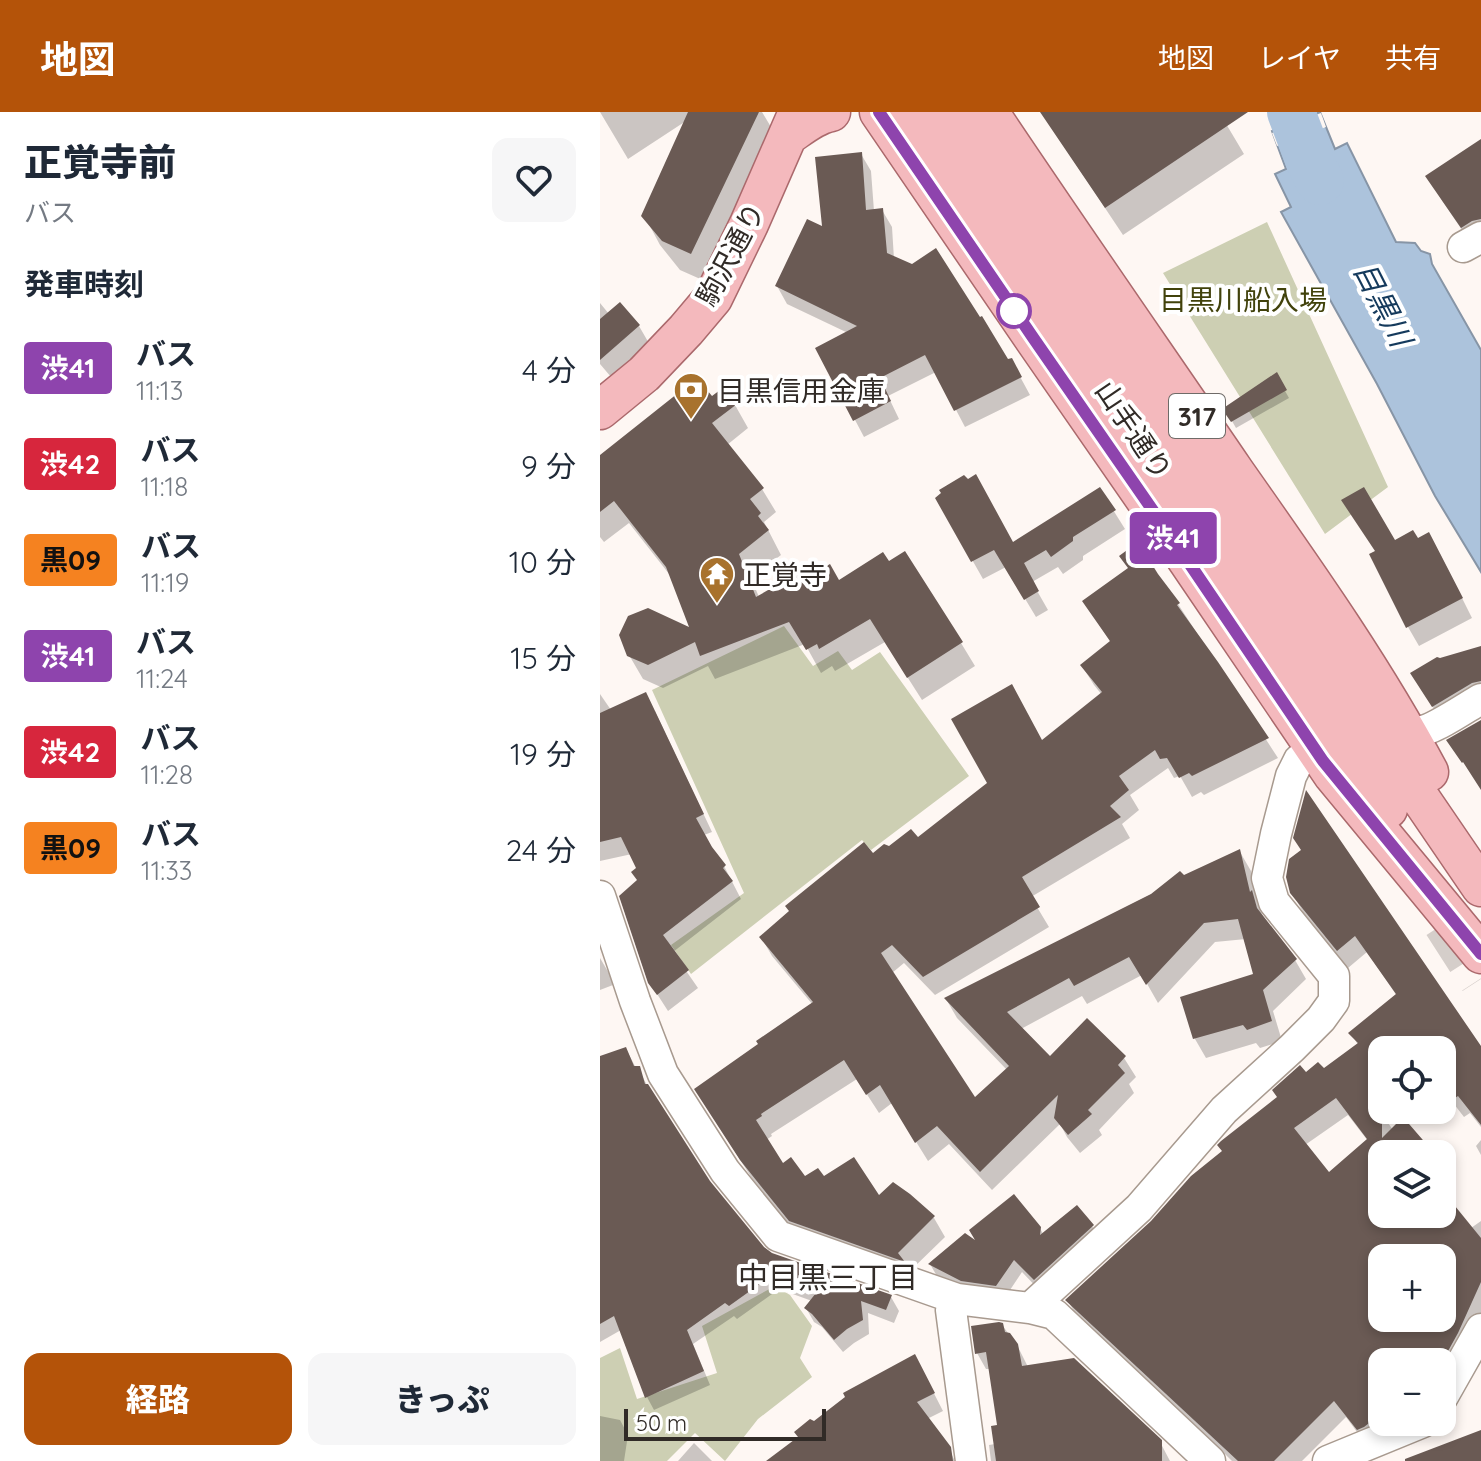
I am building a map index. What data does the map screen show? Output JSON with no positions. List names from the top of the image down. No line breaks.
{"streets":{"main road":["駒沢通り","317","山手通り"]},"crossings":[["317","山手通り"]],"districts":["中目黒三丁目"],"water":["目黒川"],"parks":["目黒川船入場"],"places":{"bank":["目黒信用金庫"],"temple":["正覚寺"]},"lines":["bus line 渋41"],"scale_bar":"50 m","page":{"header":"地図","nav":["地図","レイヤ","共有"],"heading":[["正覚寺前","バス"],"発車時刻"],"on_map":"渋41","list":[{"mark":"渋41","name":"バス","note":"11:13","value":"4 分"},{"mark":"渋42","name":"バス","note":"11:18","value":"9 分"},{"mark":"黒09","name":"バス","note":"11:19","value":"10 分"},{"mark":"渋41","name":"バス","note":"11:24","value":"15 分"},{"mark":"渋42","name":"バス","note":"11:28","value":"19 分"},{"mark":"黒09","name":"バス","note":"11:33","value":"24 分"}],"map_buttons":["+","−"],"buttons":["経路","きっぷ"],"scale":"50 m"}}
